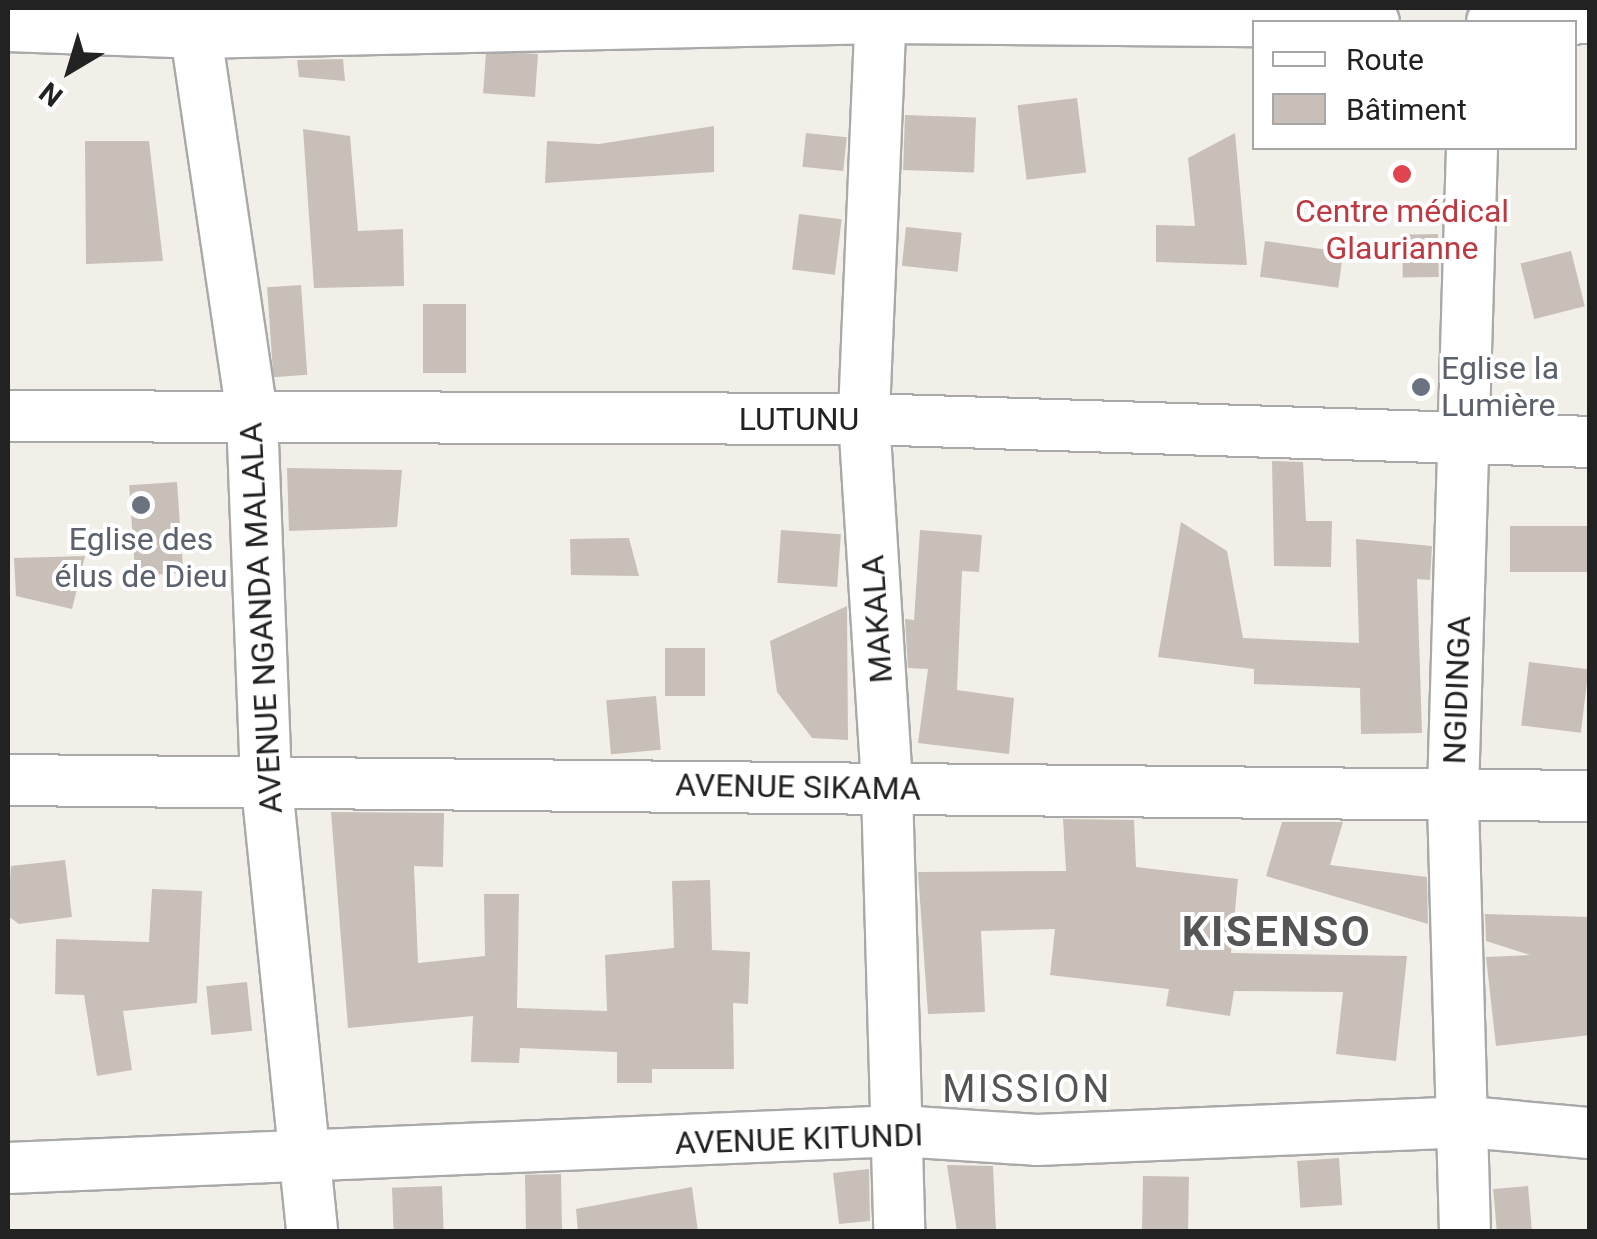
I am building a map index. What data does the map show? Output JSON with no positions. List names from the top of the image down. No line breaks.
{"streets":{"street":["LUTUNU","AVENUE NGANDA MALALA","MAKALA","NGIDINGA","AVENUE SIKAMA","AVENUE KITUNDI"]},"crossings":[["LUTUNU","AVENUE NGANDA MALALA"],["LUTUNU","MAKALA"],["LUTUNU","NGIDINGA"],["AVENUE NGANDA MALALA","AVENUE SIKAMA"],["AVENUE NGANDA MALALA","AVENUE KITUNDI"],["MAKALA","AVENUE SIKAMA"],["MAKALA","AVENUE KITUNDI"],["NGIDINGA","AVENUE SIKAMA"],["NGIDINGA","AVENUE KITUNDI"]],"districts":["KISENSO","MISSION"],"places":["Centre médical Glaurianne","Eglise la Lumière","Eglise des élus de Dieu"],"legend":["Route","Bâtiment"],"north":"bottom left"}
